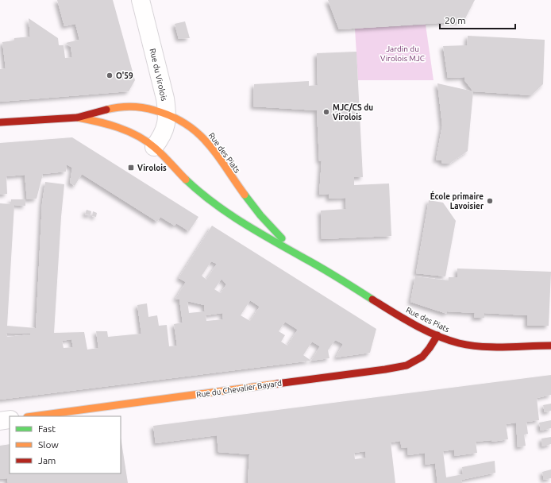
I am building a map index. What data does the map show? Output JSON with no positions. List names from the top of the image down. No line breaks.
{"streets":{"street":["Rue du Virolois","Rue des Piats","Rue du Chevalier Bayard"]},"crossings":[["Rue du Virolois","Rue des Piats"],["Rue des Piats","Rue du Chevalier Bayard"]],"parks":["Jardin du Virolois MJC"],"places":{"other":["O'59","MJC/CS du Virolois","École primaire Lavoisier"],"transit":["Virolois"]},"legend":["Fast","Slow","Jam"],"scale_bar":"20 m"}
